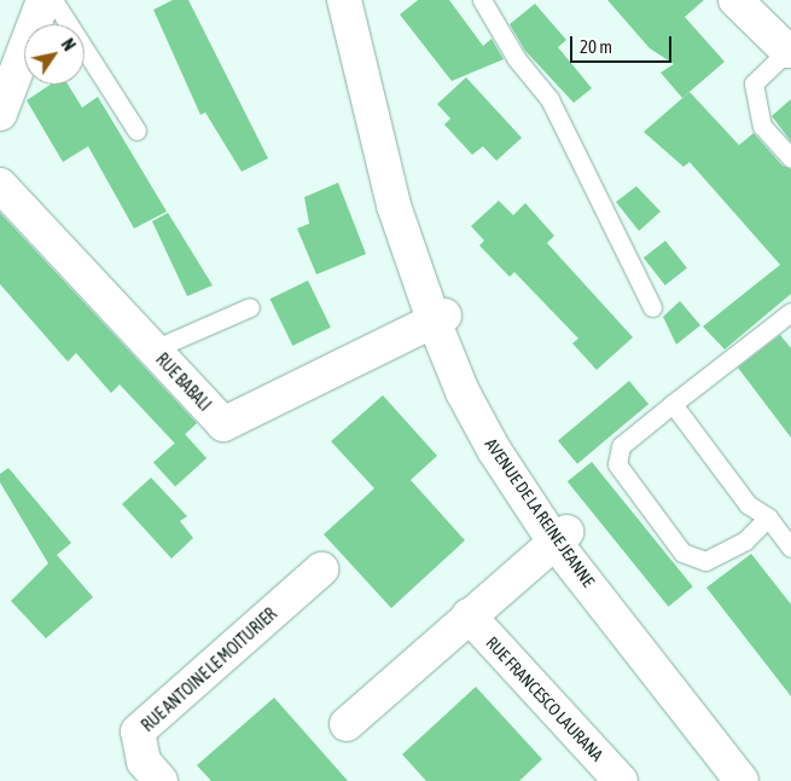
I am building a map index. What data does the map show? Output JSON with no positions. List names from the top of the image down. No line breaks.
{"streets":{"street":["RUE BABALI","AVENUE DE LA REINE JEANNE","RUE ANTOINE LE MOITURIER","RUE FRANCESCO LAURANA"]},"crossings":[["RUE BABALI","AVENUE DE LA REINE JEANNE"]],"scale_bar":"20 m","north":"top right"}
